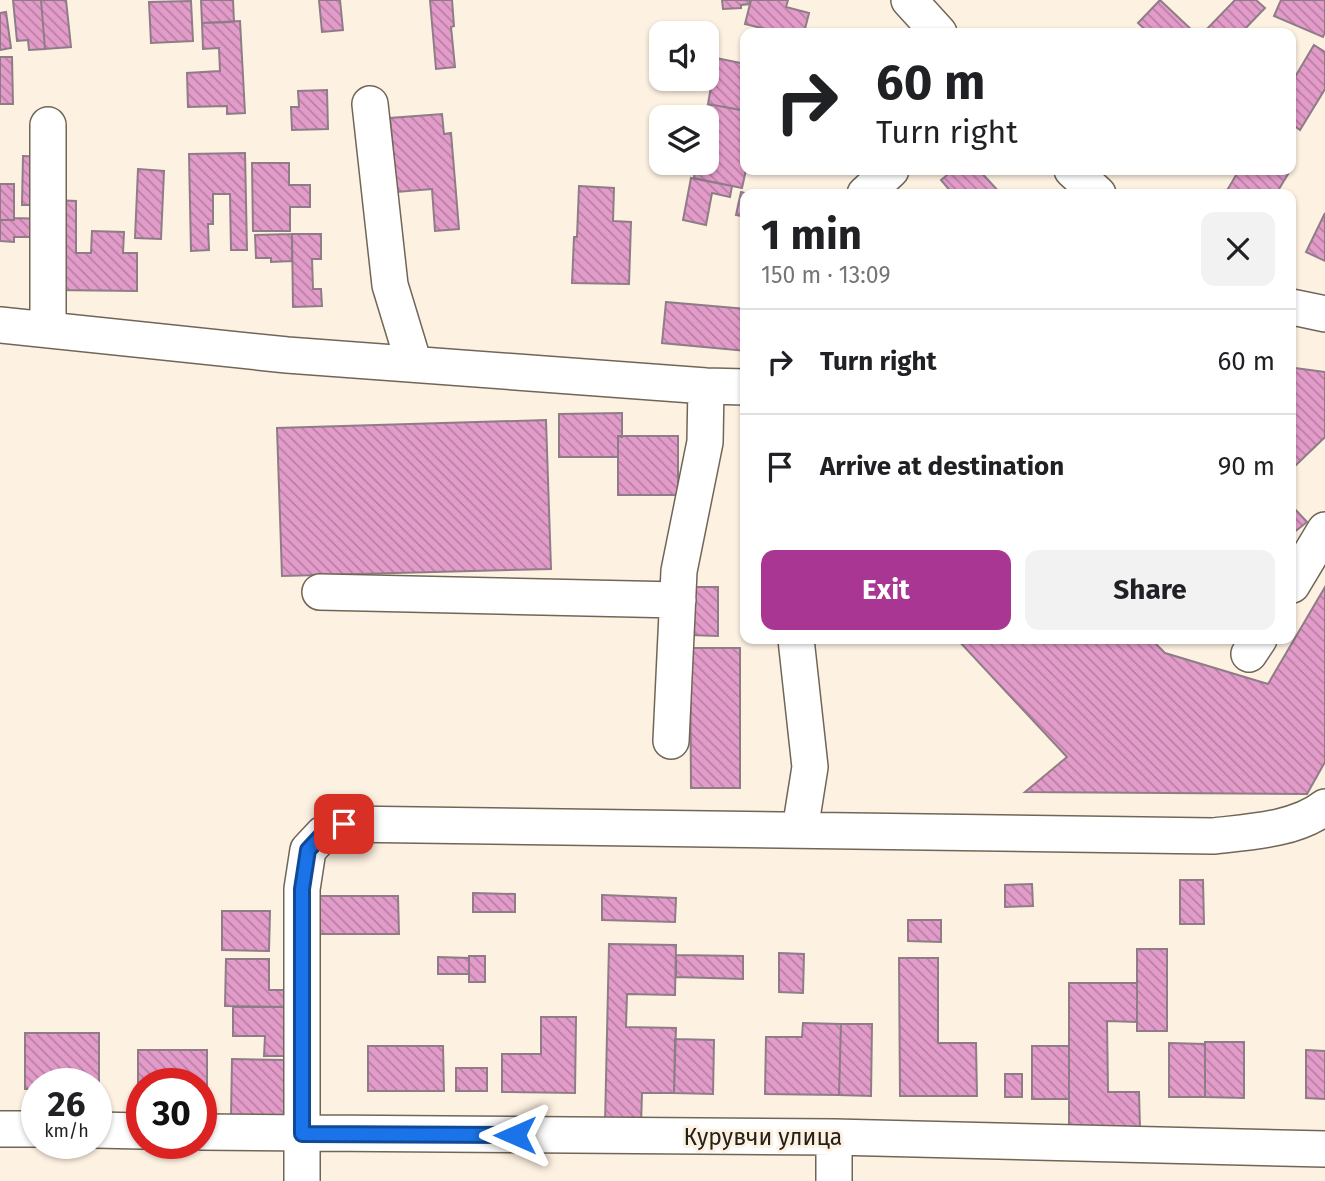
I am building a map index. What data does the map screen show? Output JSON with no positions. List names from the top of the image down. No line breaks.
{"streets":{"street":["Курувчи улица"]},"page":{"turn":["60 m","Turn right"],"heading":["1 min","150 m · 13:09"],"list":[{"name":"Turn right","value":"60 m"},{"name":"Arrive at destination","value":"90 m"}],"buttons":["Exit","Share"],"speed":"26 km/h","limit":"30"}}
